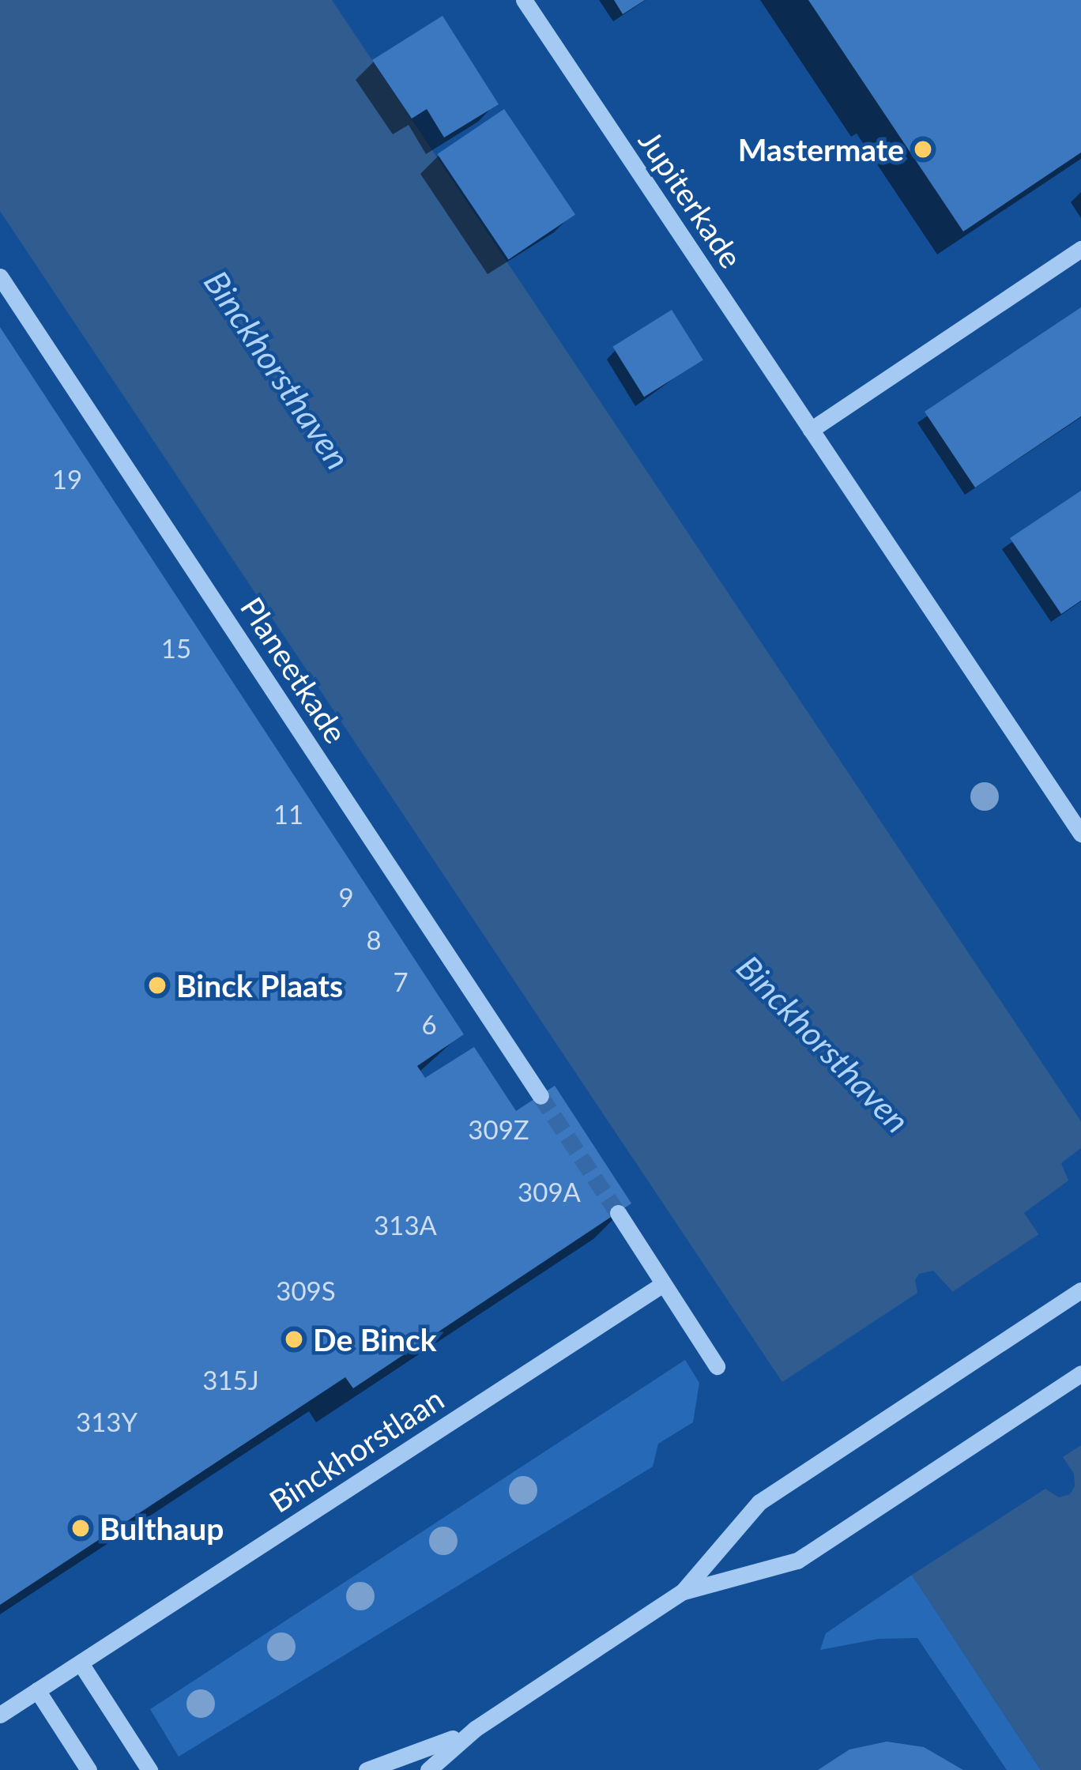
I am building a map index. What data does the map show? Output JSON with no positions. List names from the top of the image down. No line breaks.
{"streets":{"street":["Jupiterkade","Planeetkade","Binckhorstlaan"]},"water":["Binckhorsthaven"],"places":["Mastermate","Binck Plaats","De Binck","Bulthaup"],"house_numbers":["19","15","11","9","8","7","6","309Z","309A","313A","309S","315J","313Y"]}
